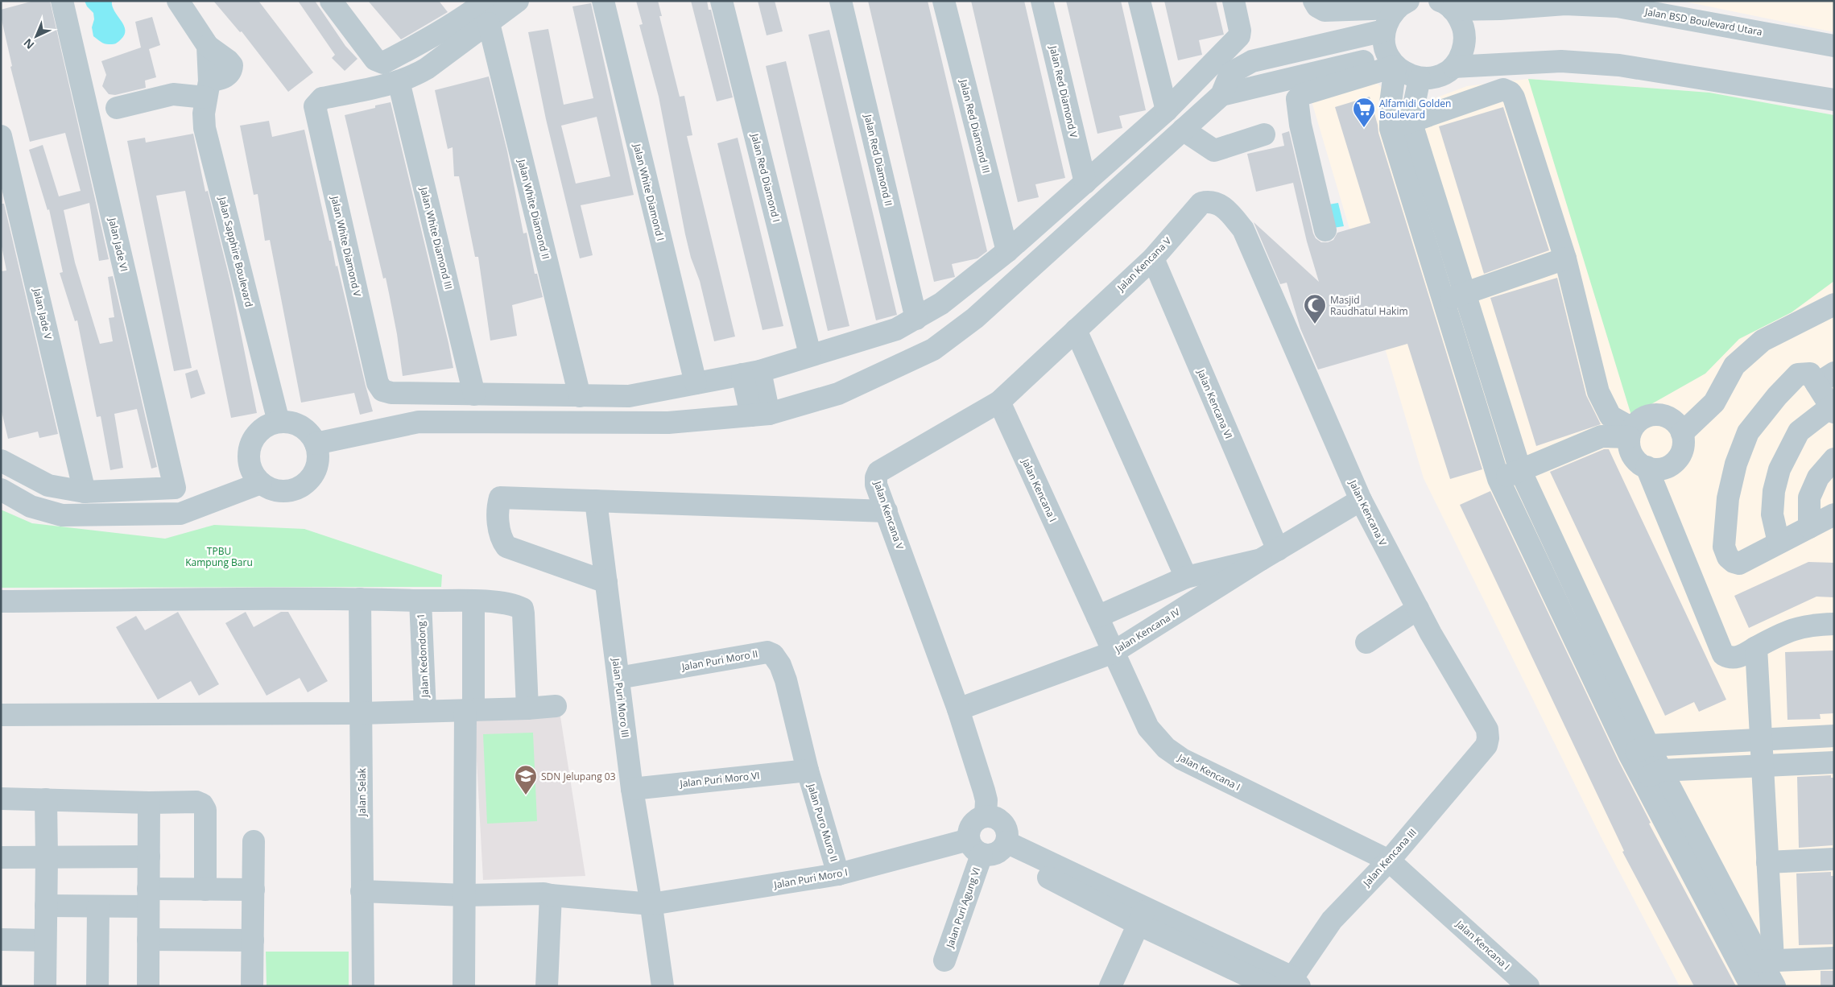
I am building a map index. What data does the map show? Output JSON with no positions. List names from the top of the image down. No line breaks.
{"streets":{"street":["Jalan BSD Boulevard Utara","Jalan Red Diamond V","Jalan Red Diamond III","Jalan Red Diamond II","Jalan Red Diamond I","Jalan White Diamond I","Jalan White Diamond II","Jalan White Diamond III","Jalan Jade VI","Jalan White Diamond V","Jalan Sapphire Boulevard","Jalan Kencana V","Jalan Jade V","Jalan Kencana VI","Jalan Kencana I","Jalan Kencana IV","Jalan Kedondong 1","Jalan Puri Moro II","Jalan Puri Moro III","Jalan Puri Moro VI","Jalan Selak","Jalan Puro Muro II","Jalan Kencana III","Jalan Puri Moro I","Jalan Puri Agung VI"]},"crossings":[["Jalan White Diamond III","Jalan White Diamond V"],["Jalan Jade VI","Jalan Jade V"],["Jalan Kencana V","Jalan Kencana VI"],["Jalan Kencana V","Jalan Kencana I"],["Jalan Kencana V","Jalan Kencana IV"],["Jalan Kencana V","Jalan Kencana III"],["Jalan Kencana V","Jalan Puri Agung VI"],["Jalan Kencana VI","Jalan Kencana IV"],["Jalan Kencana I","Jalan Kencana IV"],["Jalan Kencana I","Jalan Kencana III"],["Jalan Puri Moro II","Jalan Puri Moro III"],["Jalan Puri Moro II","Jalan Puri Moro VI"],["Jalan Puri Moro II","Jalan Puro Muro II"],["Jalan Puri Moro III","Jalan Puri Moro VI"],["Jalan Puri Moro III","Jalan Puri Moro I"],["Jalan Puri Moro VI","Jalan Puro Muro II"],["Jalan Puro Muro II","Jalan Puri Moro I"],["Jalan Puri Moro I","Jalan Puri Agung VI"]],"parks":["TPBU Kampung Baru"],"places":{"supermarket":["Alfamidi Golden Boulevard"],"mosque":["Masjid Raudhatul Hakim"],"school or university":["SDN Jelupang 03"]},"north":"bottom left"}
